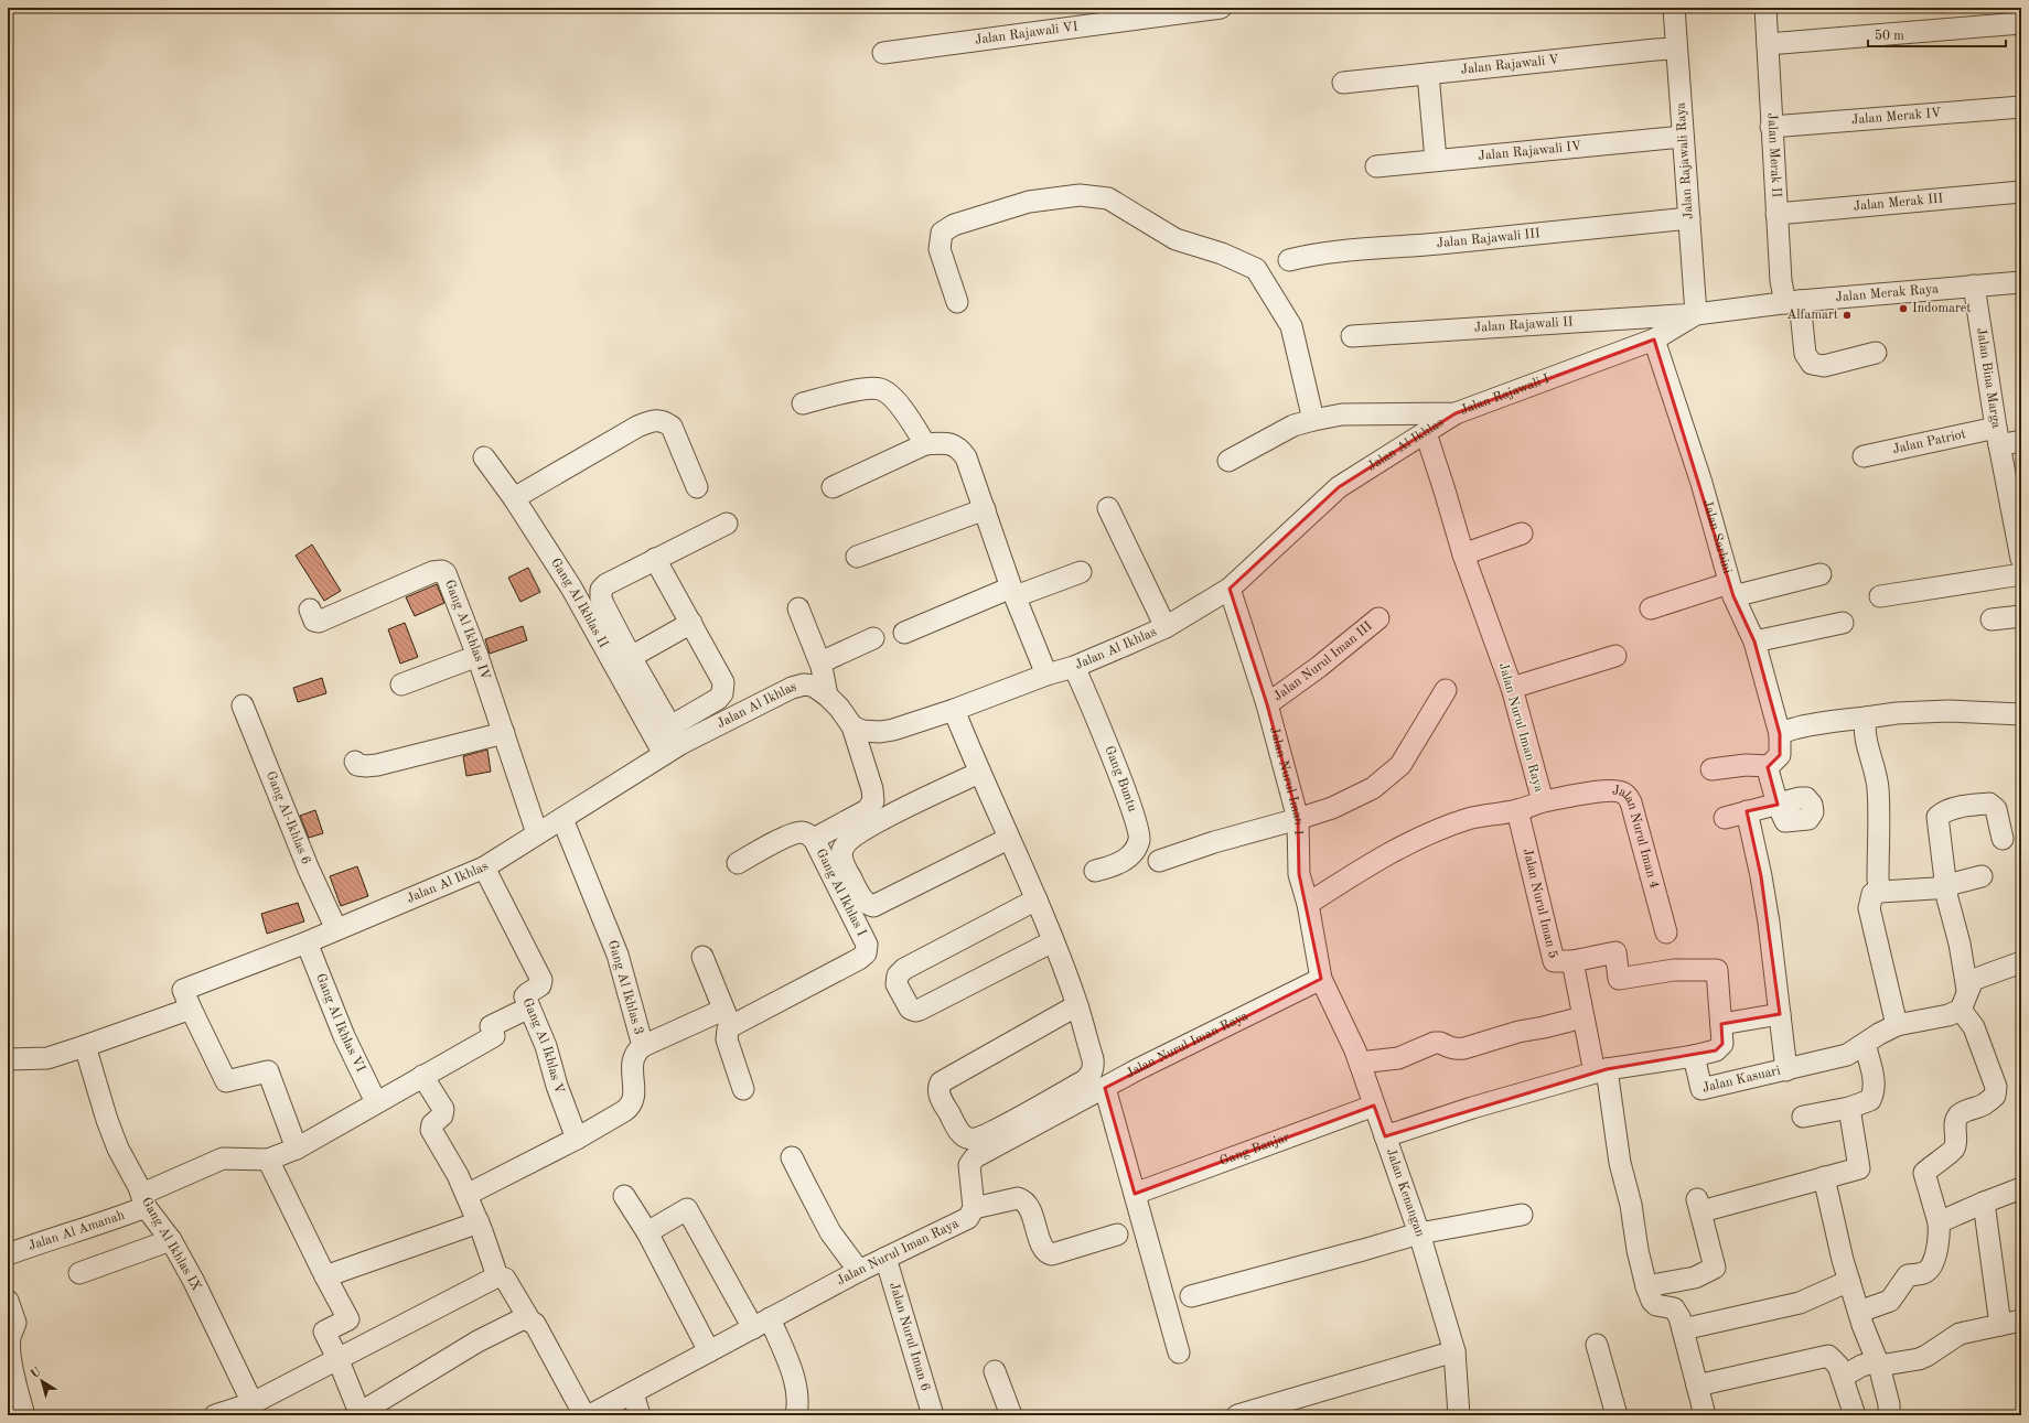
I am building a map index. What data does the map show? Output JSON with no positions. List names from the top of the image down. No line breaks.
{"streets":{"street":["Jalan Rajawali VI","Jalan Rajawali V","Jalan Merak IV","Jalan Rajawali IV","Jalan Merak II","Jalan Rajawali Raya","Jalan Merak III","Jalan Rajawali III","Jalan Merak Raya","Jalan Rajawali II","Jalan Bina Marga","Jalan Rajawali I","Jalan Patriot","Jalan Al Ikhlas","Jalan Sarbini","Gang Al Ikhlas II","Gang Al Ikhlas IV","Jalan Nurul Iman III","Jalan Nurul Iman Raya","Gang Buntu","Jalan Nurul Iman 1","Gang Al-Ikhlas 6","Jalan Nurul Iman 4","Gang Al Ikhlas I","Jalan Nurul Iman 5","Gang Al Ikhlas 3","Gang Al Ikhlas VI","Gang Al Ikhlas V","Jalan Kasuari","Gang Banjar","Jalan Kenangan","Jalan Al Amanah","Gang Al Ikhlas IX","Jalan Nurul Iman 6"]},"crossings":[["Jalan Rajawali V","Jalan Rajawali Raya"],["Jalan Merak IV","Jalan Merak II"],["Jalan Rajawali IV","Jalan Rajawali Raya"],["Jalan Merak II","Jalan Merak III"],["Jalan Merak II","Jalan Merak Raya"],["Jalan Rajawali Raya","Jalan Rajawali III"],["Jalan Rajawali Raya","Jalan Merak Raya"],["Jalan Rajawali Raya","Jalan Rajawali II"],["Jalan Merak Raya","Jalan Rajawali II"],["Jalan Merak Raya","Jalan Bina Marga"],["Jalan Merak Raya","Jalan Rajawali I"],["Jalan Merak Raya","Jalan Sarbini"],["Jalan Bina Marga","Jalan Patriot"],["Jalan Rajawali I","Jalan Al Ikhlas"],["Jalan Rajawali I","Jalan Sarbini"],["Jalan Al Ikhlas","Gang Al Ikhlas II"],["Jalan Al Ikhlas","Gang Al Ikhlas IV"],["Jalan Al Ikhlas","Jalan Nurul Iman Raya"],["Jalan Al Ikhlas","Gang Buntu"],["Jalan Al Ikhlas","Jalan Nurul Iman 1"],["Jalan Al Ikhlas","Gang Al-Ikhlas 6"],["Jalan Al Ikhlas","Gang Al Ikhlas I"],["Jalan Al Ikhlas","Gang Al Ikhlas 3"],["Jalan Al Ikhlas","Gang Al Ikhlas VI"],["Jalan Al Ikhlas","Gang Al Ikhlas V"],["Jalan Nurul Iman III","Jalan Nurul Iman 1"],["Jalan Nurul Iman Raya","Jalan Nurul Iman 1"],["Jalan Nurul Iman Raya","Jalan Nurul Iman 4"],["Jalan Nurul Iman Raya","Jalan Nurul Iman 5"],["Jalan Nurul Iman Raya","Jalan Kenangan"],["Jalan Nurul Iman Raya","Jalan Nurul Iman 6"],["Jalan Nurul Iman 1","Jalan Kenangan"],["Gang Al Ikhlas 3","Gang Al Ikhlas V"],["Gang Banjar","Jalan Kenangan"],["Jalan Al Amanah","Gang Al Ikhlas IX"]],"places":["Indomaret","Alfamart"],"scale_bar":"50 m","north":"top left"}
